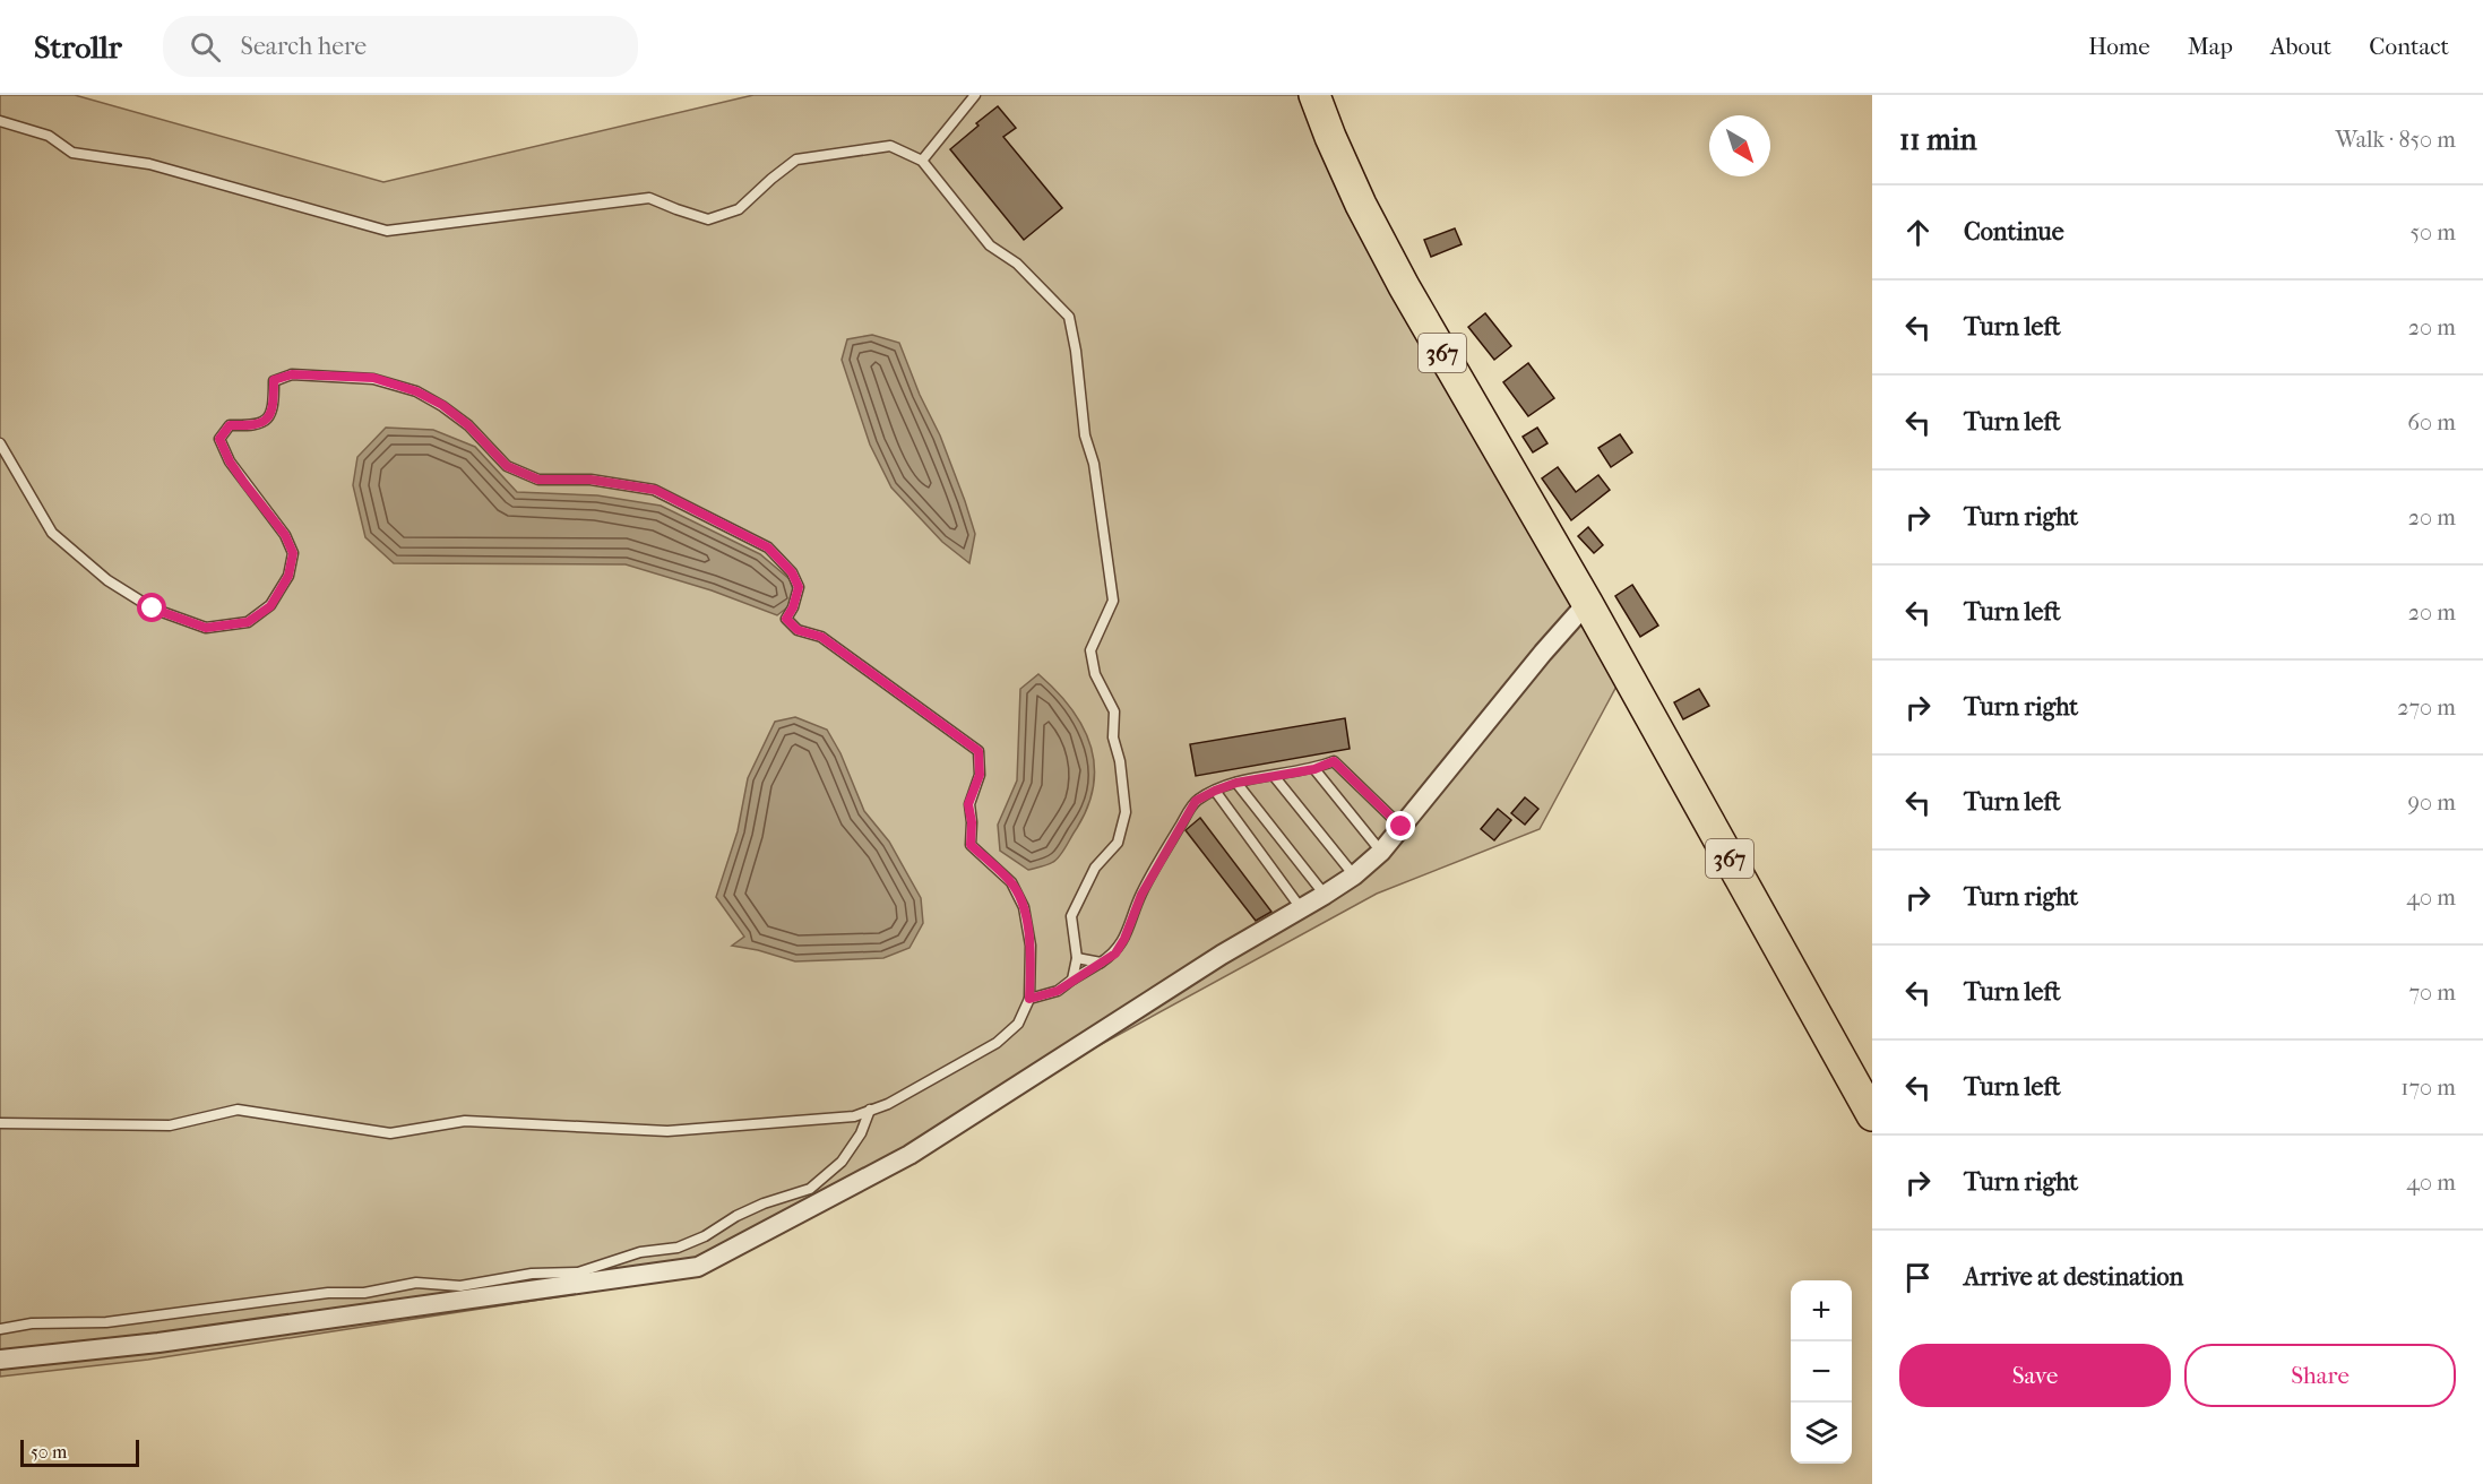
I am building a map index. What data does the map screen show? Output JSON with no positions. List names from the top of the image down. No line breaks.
{"streets":{"main road":["367"]},"scale_bar":"50 m","north":"bottom right","page":{"header":"Strollr","search":"Search here","nav":["Home","Map","About","Contact"],"heading":["11 min","Walk · 850 m"],"list":[["Continue","50 m"],["Turn left","20 m"],["Turn left","60 m"],["Turn right","20 m"],["Turn left","20 m"],["Turn right","270 m"],["Turn left","90 m"],["Turn right","40 m"],["Turn left","70 m"],["Turn left","170 m"],["Turn right","40 m"],"Arrive at destination"],"map_buttons":["+","−"],"buttons":["Save","Share"],"scale":"50 m"}}
